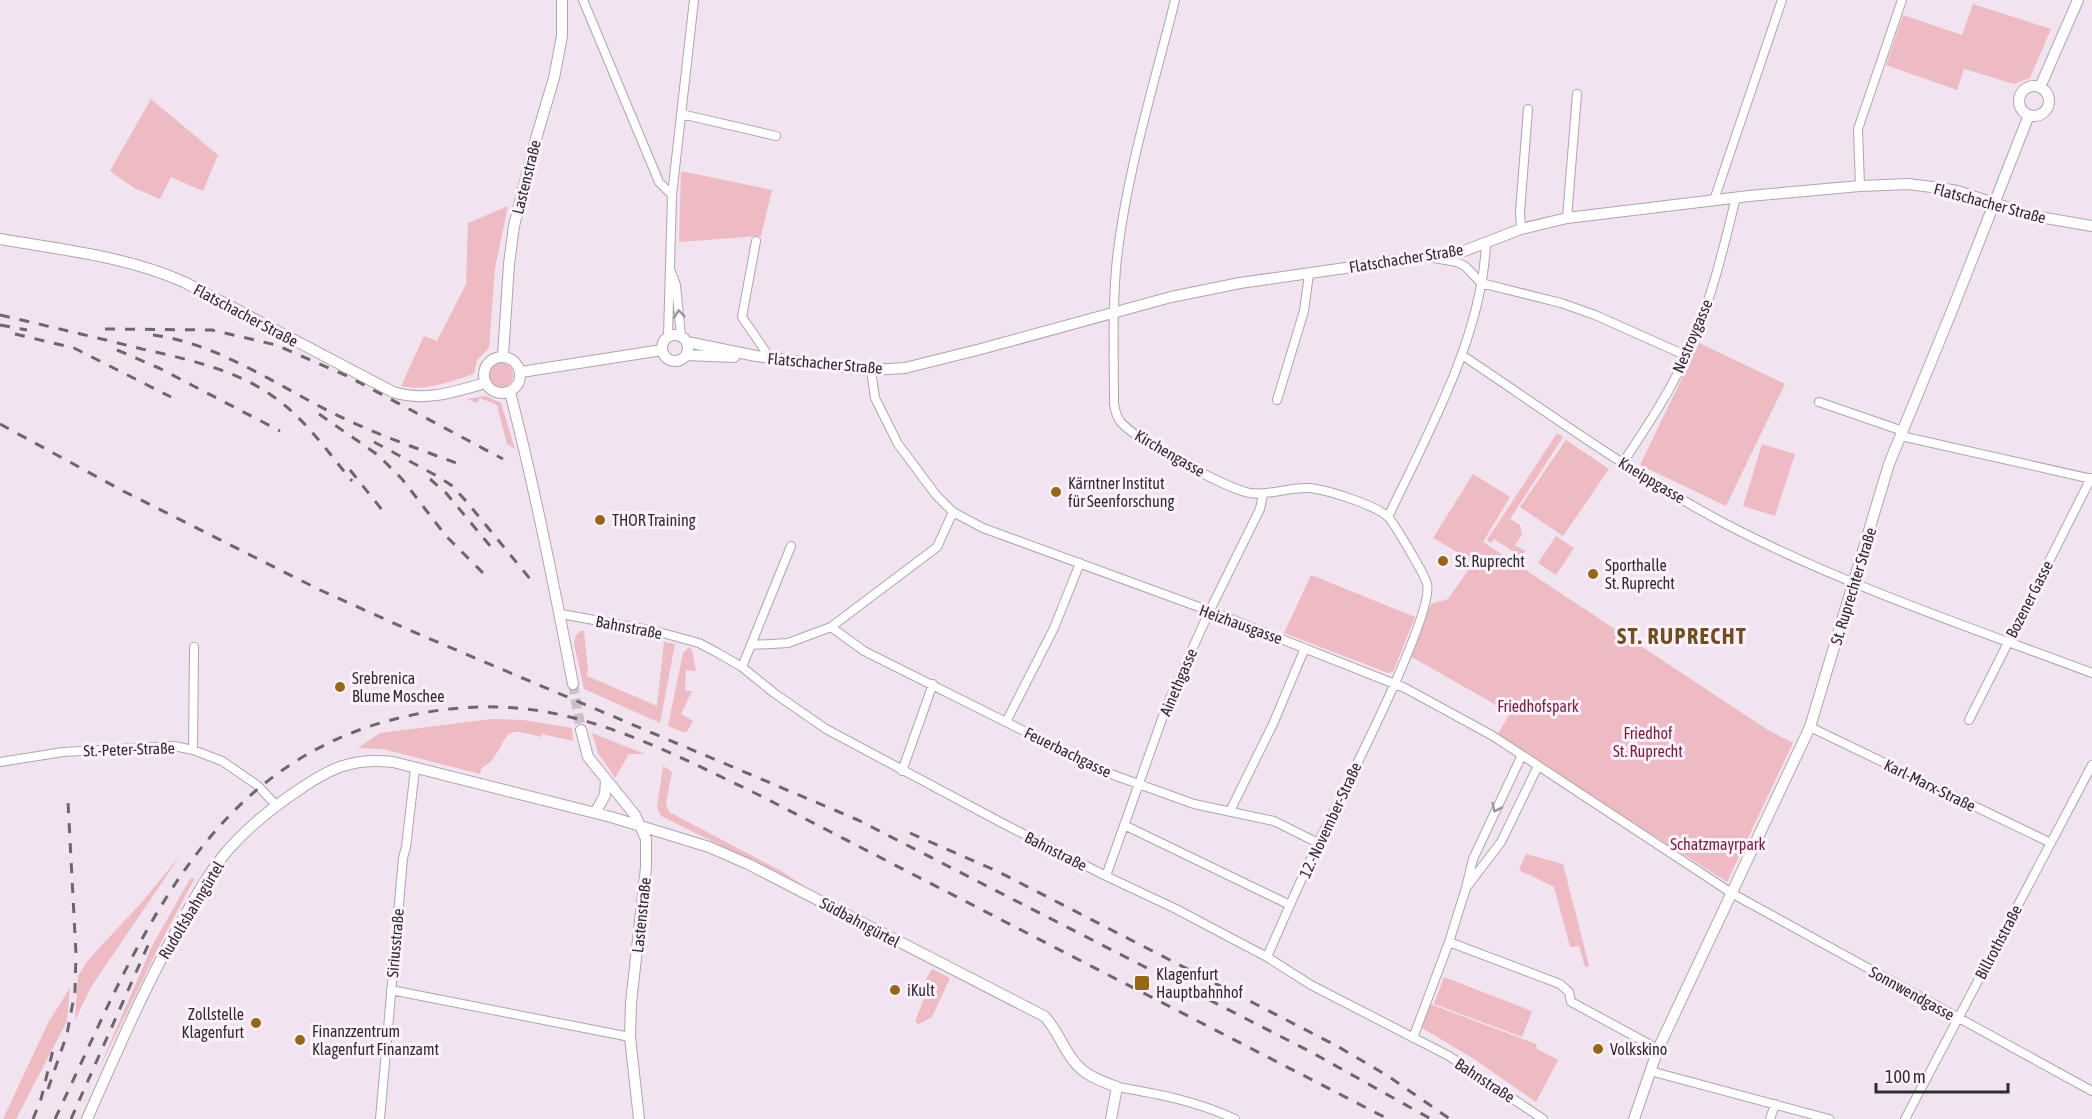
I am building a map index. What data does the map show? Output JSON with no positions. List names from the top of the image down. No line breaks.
{"streets":{"street":["Lastenstraße","Flatschacher Straße","Nestroygasse","Kirchengasse","Kneippgasse","St. Ruprechter Straße","Bozener Gasse","Heizhausgasse","Bahnstraße","Ainethgasse","St.-Peter-Straße","Feuerbachgasse","Karl-Marx-Straße","12.-November-Straße","Rudolfsbahngürtel","Südbahngürtel","Billrothstraße","Siriusstraße","Sonnwendgasse"]},"crossings":[["Lastenstraße","Flatschacher Straße"],["Lastenstraße","Rudolfsbahngürtel"],["Lastenstraße","Südbahngürtel"],["Flatschacher Straße","Nestroygasse"],["Flatschacher Straße","Kirchengasse"],["Flatschacher Straße","St. Ruprechter Straße"],["Flatschacher Straße","Heizhausgasse"],["Nestroygasse","Kneippgasse"],["Kirchengasse","Ainethgasse"],["Kneippgasse","St. Ruprechter Straße"],["Kneippgasse","Bozener Gasse"],["St. Ruprechter Straße","Heizhausgasse"],["St. Ruprechter Straße","Karl-Marx-Straße"],["St. Ruprechter Straße","Sonnwendgasse"],["Heizhausgasse","Ainethgasse"],["Heizhausgasse","12.-November-Straße"],["Heizhausgasse","Sonnwendgasse"],["Bahnstraße","Ainethgasse"],["Bahnstraße","12.-November-Straße"],["Ainethgasse","Feuerbachgasse"],["St.-Peter-Straße","Rudolfsbahngürtel"],["Feuerbachgasse","12.-November-Straße"],["Karl-Marx-Straße","Billrothstraße"],["Rudolfsbahngürtel","Südbahngürtel"],["Rudolfsbahngürtel","Siriusstraße"],["Billrothstraße","Sonnwendgasse"]],"districts":["ST. RUPRECHT"],"parks":["Friedhofspark","Friedhof St. Ruprecht","Schatzmayrpark"],"places":{"other":["Kärntner Institut für Seenforschung","THOR Training","St. Ruprecht","Sporthalle St. Ruprecht","Srebrenica Blume Moschee","iKult","Zollstelle Klagenfurt","Finanzzentrum Klagenfurt Finanzamt","Volkskino"],"transit":["Klagenfurt Hauptbahnhof"]},"scale_bar":"100 m"}
